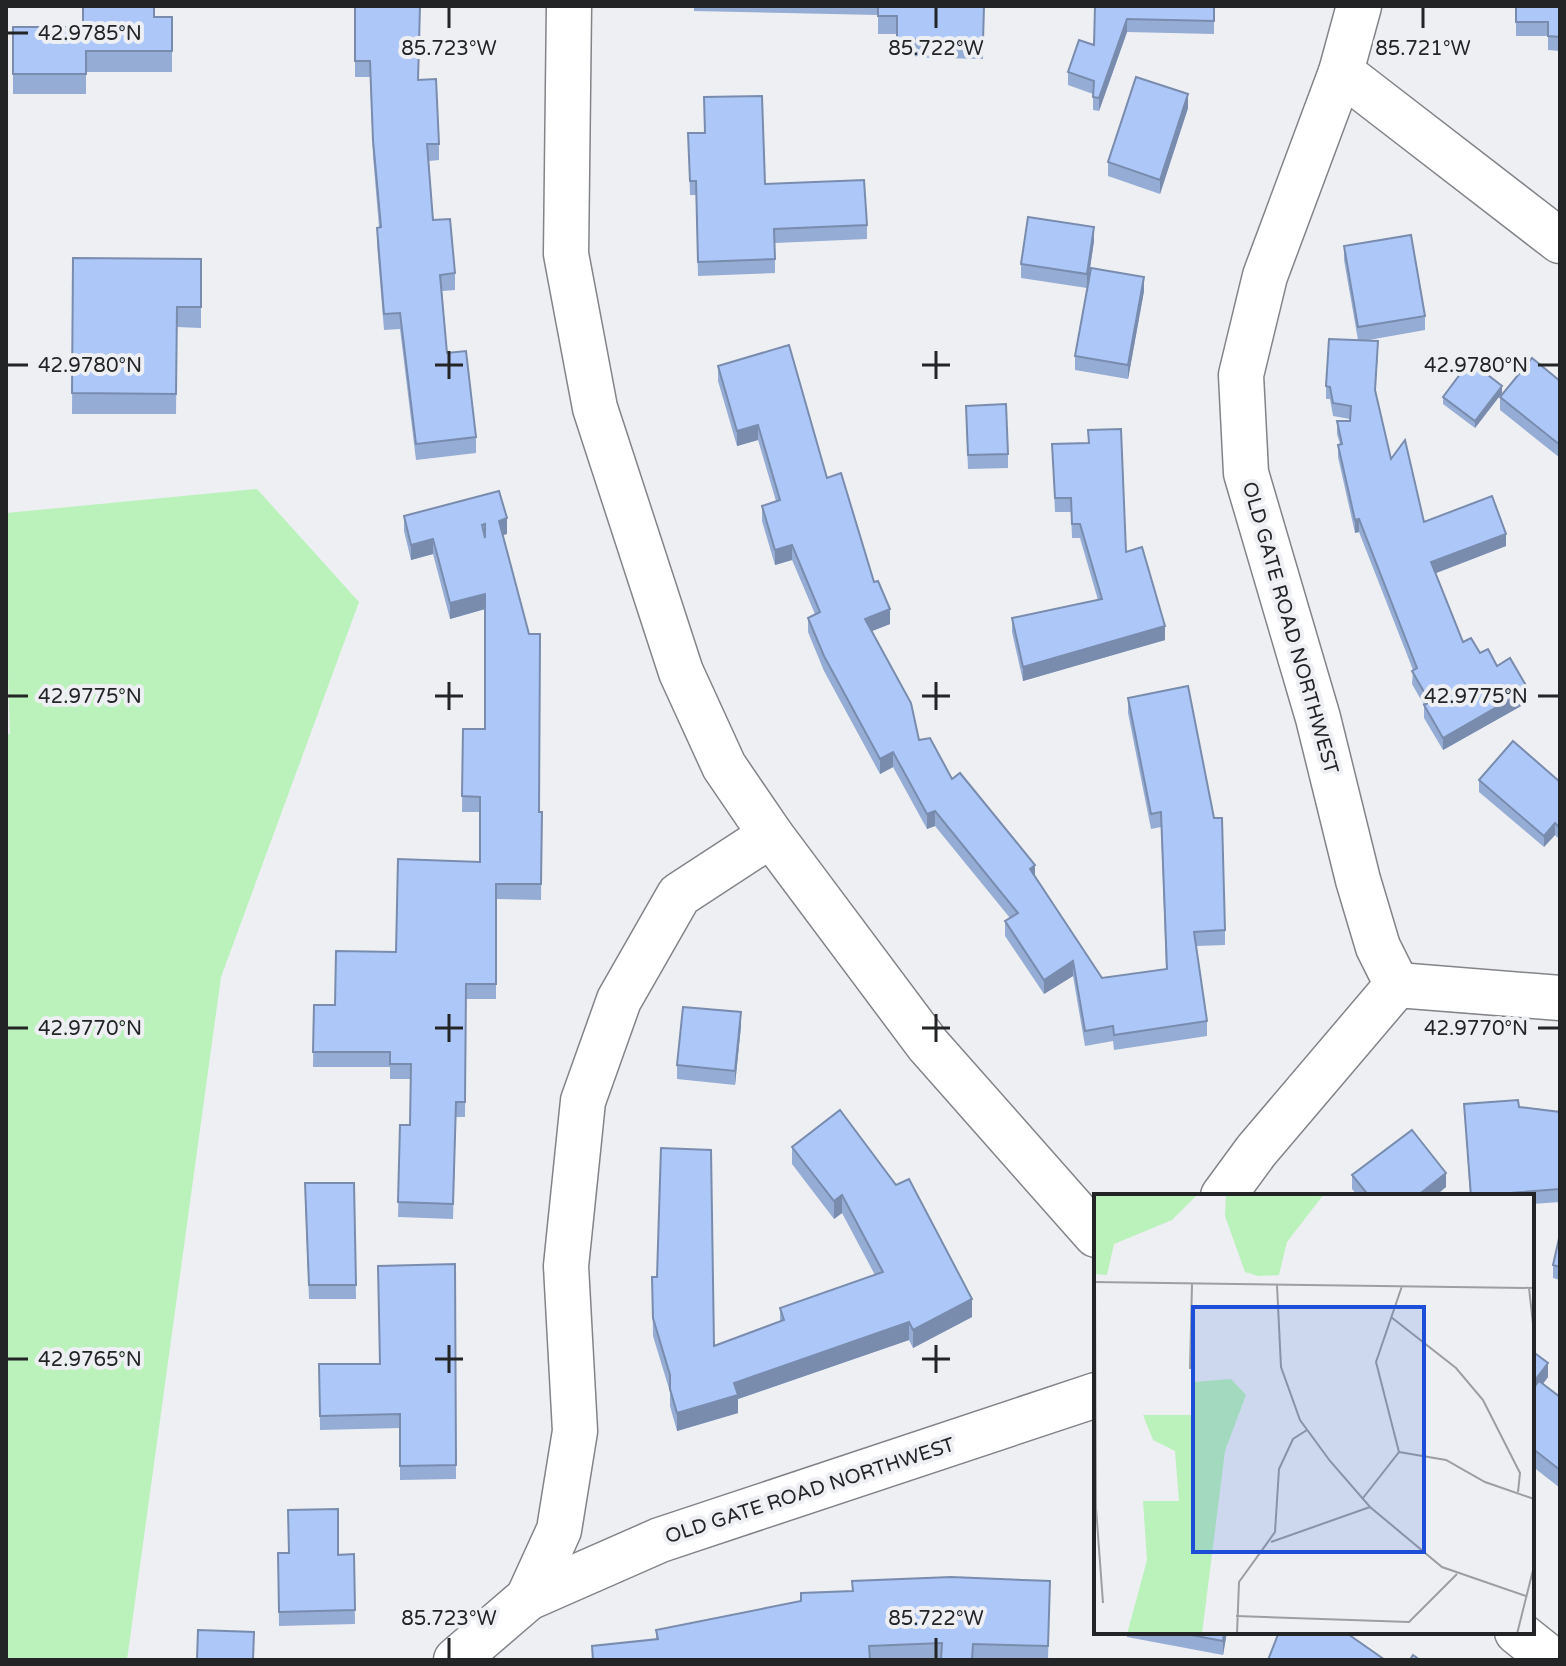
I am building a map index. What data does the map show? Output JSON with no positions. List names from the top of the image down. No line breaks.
{"streets":{"street":["OLD GATE ROAD NORTHWEST"]},"coordinates":["42.9785°N","85.723°W","85.722°W","85.721°W","42.9780°N","42.9775°N","42.9770°N","42.9765°N"]}
